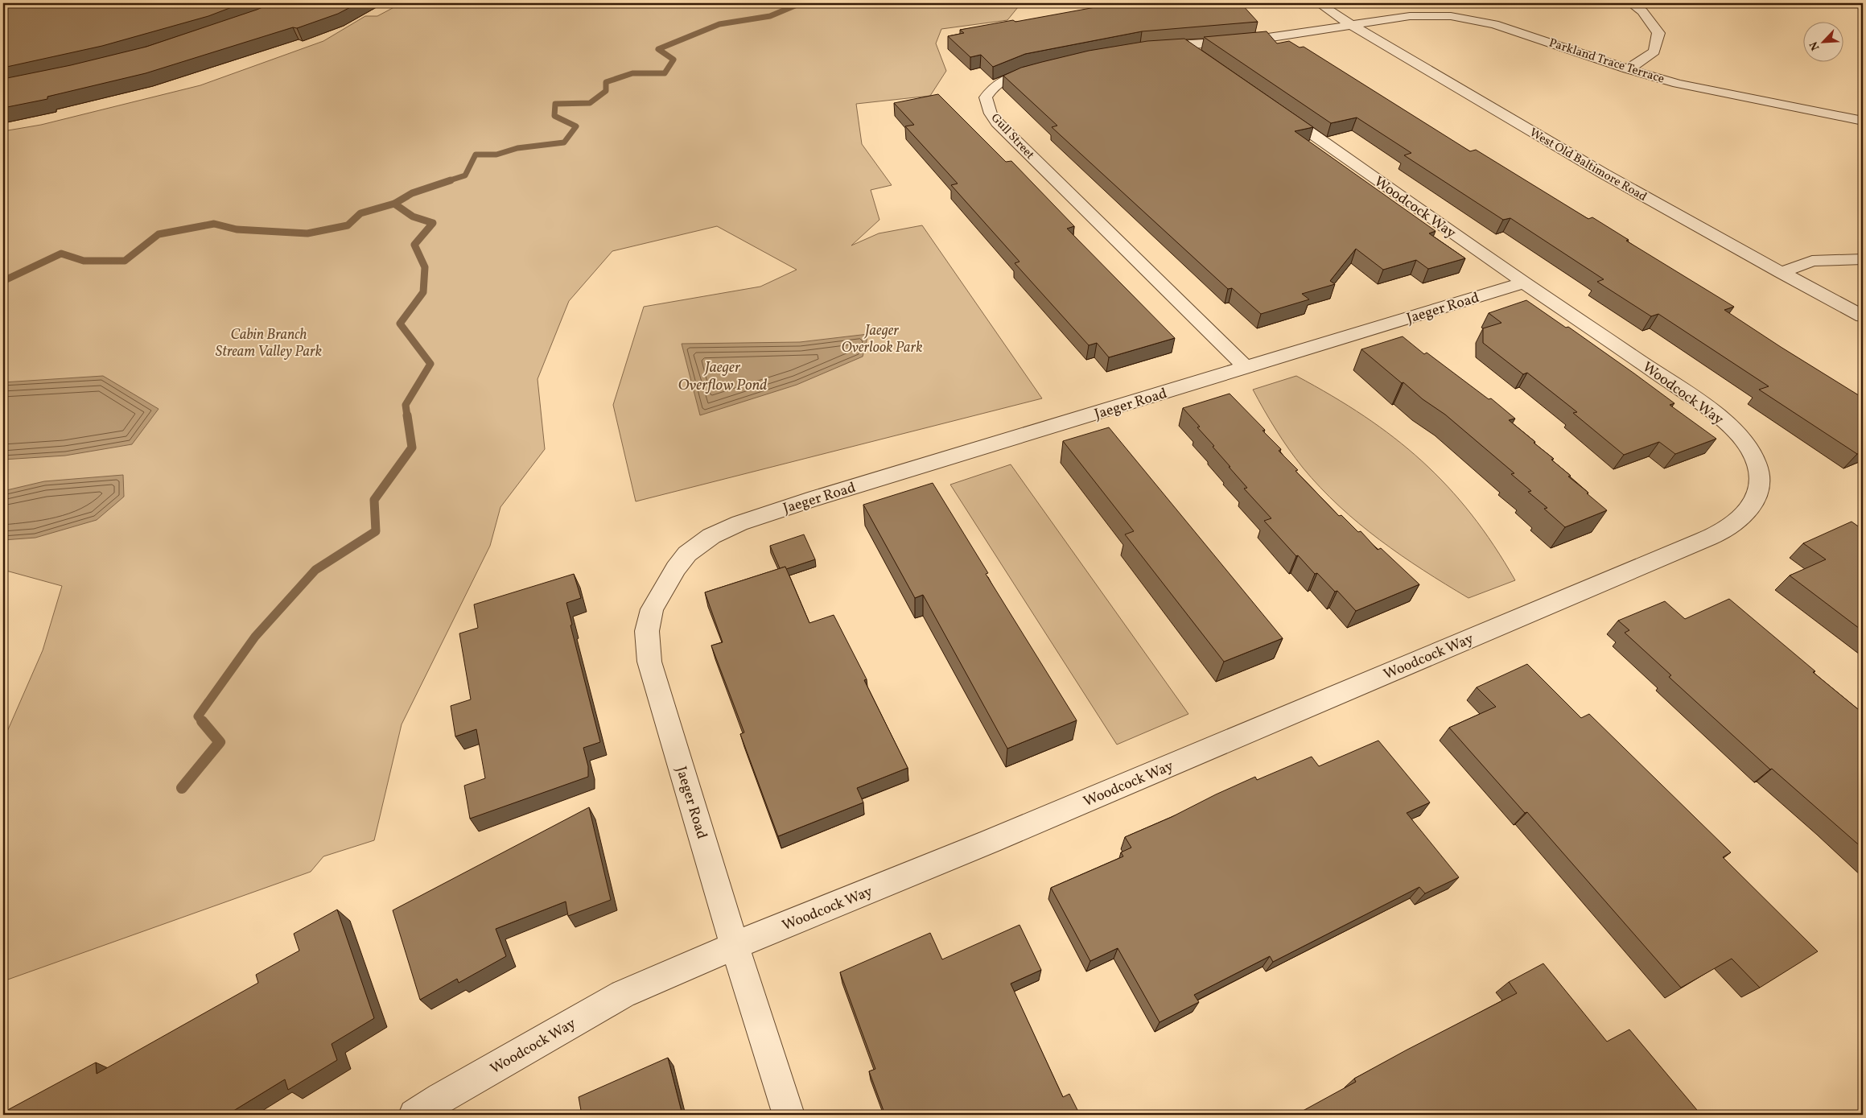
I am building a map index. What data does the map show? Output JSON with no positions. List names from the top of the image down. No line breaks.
{"streets":{"street":["Parkland Trace Terrace","Gull Street","West Old Baltimore Road","Woodcock Way","Jaeger Road"]},"crossings":[["Parkland Trace Terrace","West Old Baltimore Road"],["Gull Street","Jaeger Road"],["Woodcock Way","Jaeger Road"]],"water":["Jaeger Overflow Pond"],"parks":["Jaeger Overlook Park","Cabin Branch Stream Valley Park"],"north":"bottom left"}
